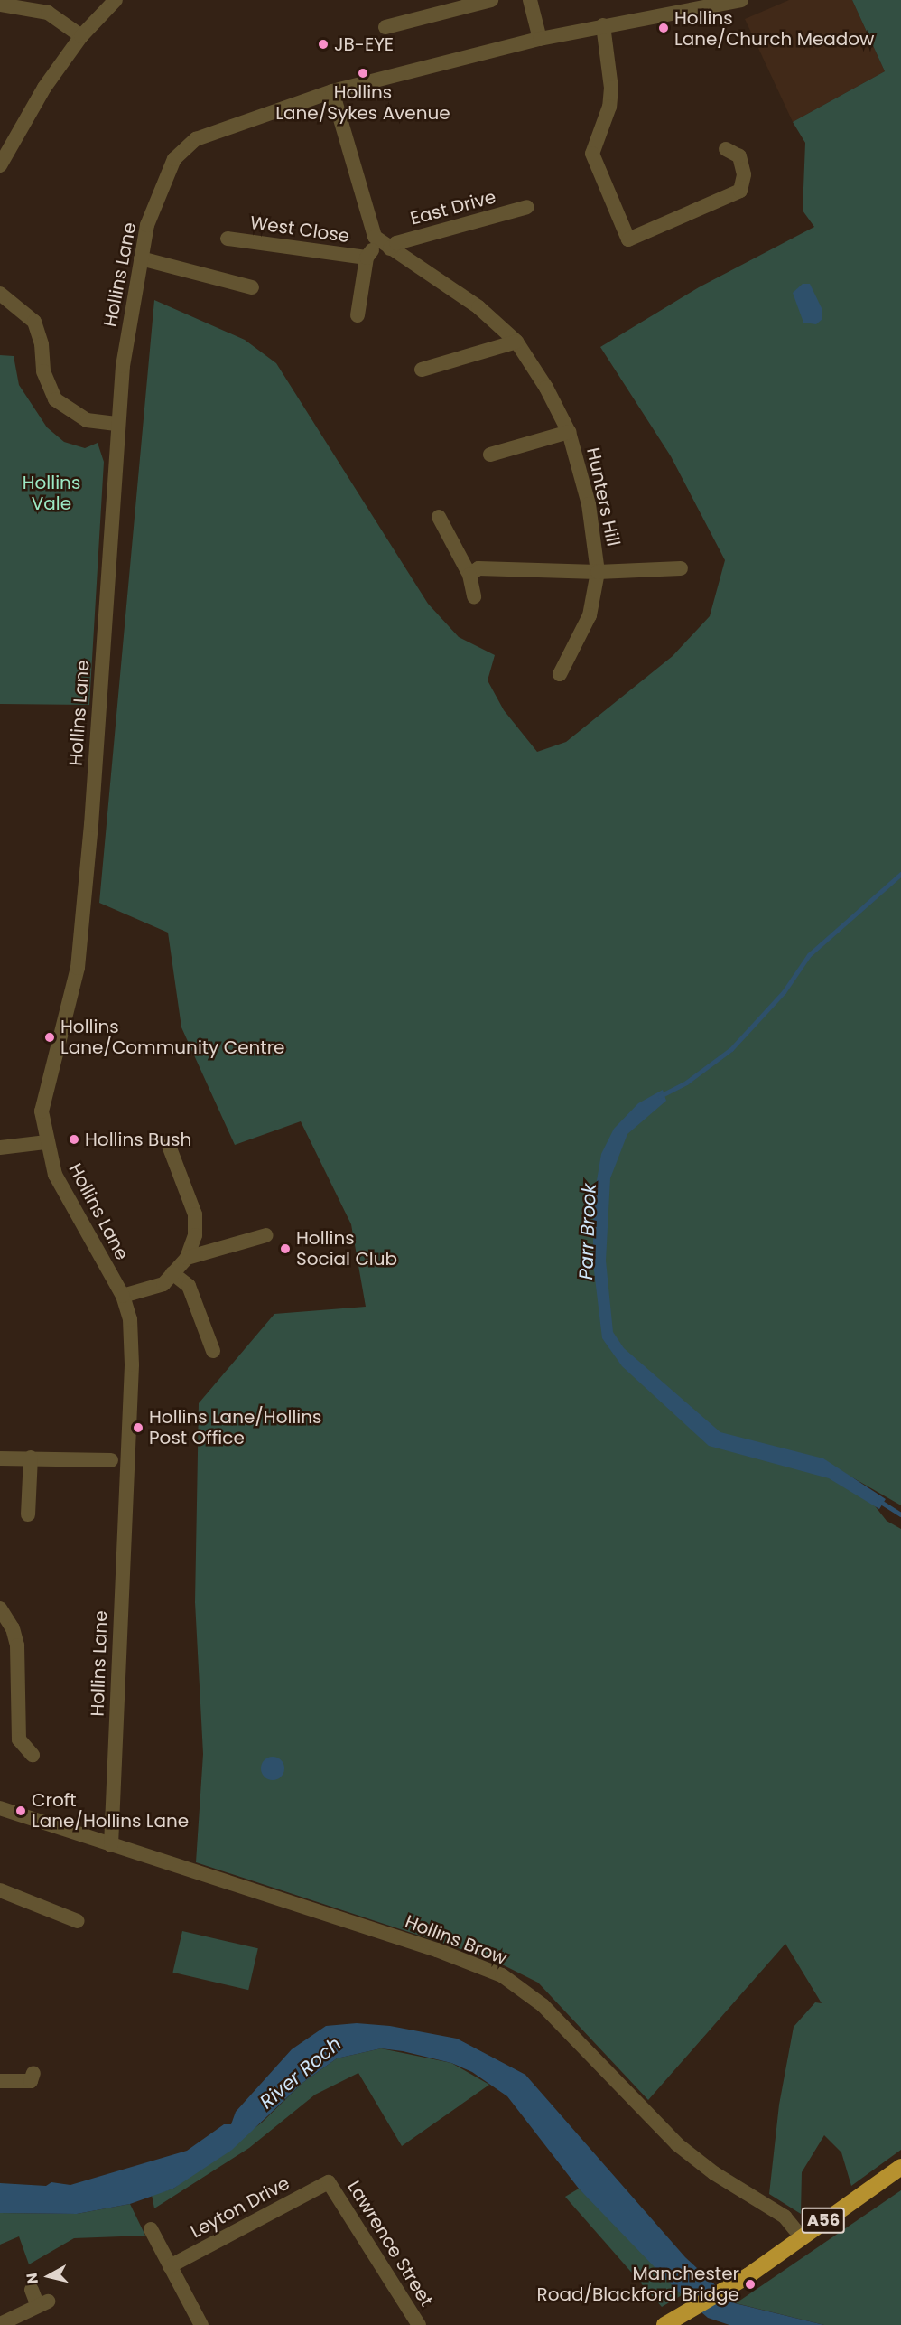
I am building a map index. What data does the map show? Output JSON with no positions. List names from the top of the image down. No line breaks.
{"streets":{"highway":["A56"],"street":["East Drive","West Close","Hollins Lane","Hunters Hill","Hollins Brow","Leyton Drive","Lawrence Street"]},"crossings":[["East Drive","Hunters Hill"],["Hollins Lane","Hollins Brow"],["Hollins Brow","A56"],["Leyton Drive","Lawrence Street"]],"water":["Parr Brook","River Roch"],"parks":["Hollins Vale"],"places":["Hollins Lane/Church Meadow","JB-EYE","Hollins Lane/Sykes Avenue","Hollins Lane/Community Centre","Hollins Bush","Hollins Social Club","Hollins Lane/Hollins Post Office","Croft Lane/Hollins Lane","Manchester Road/Blackford Bridge"],"north":"left"}
